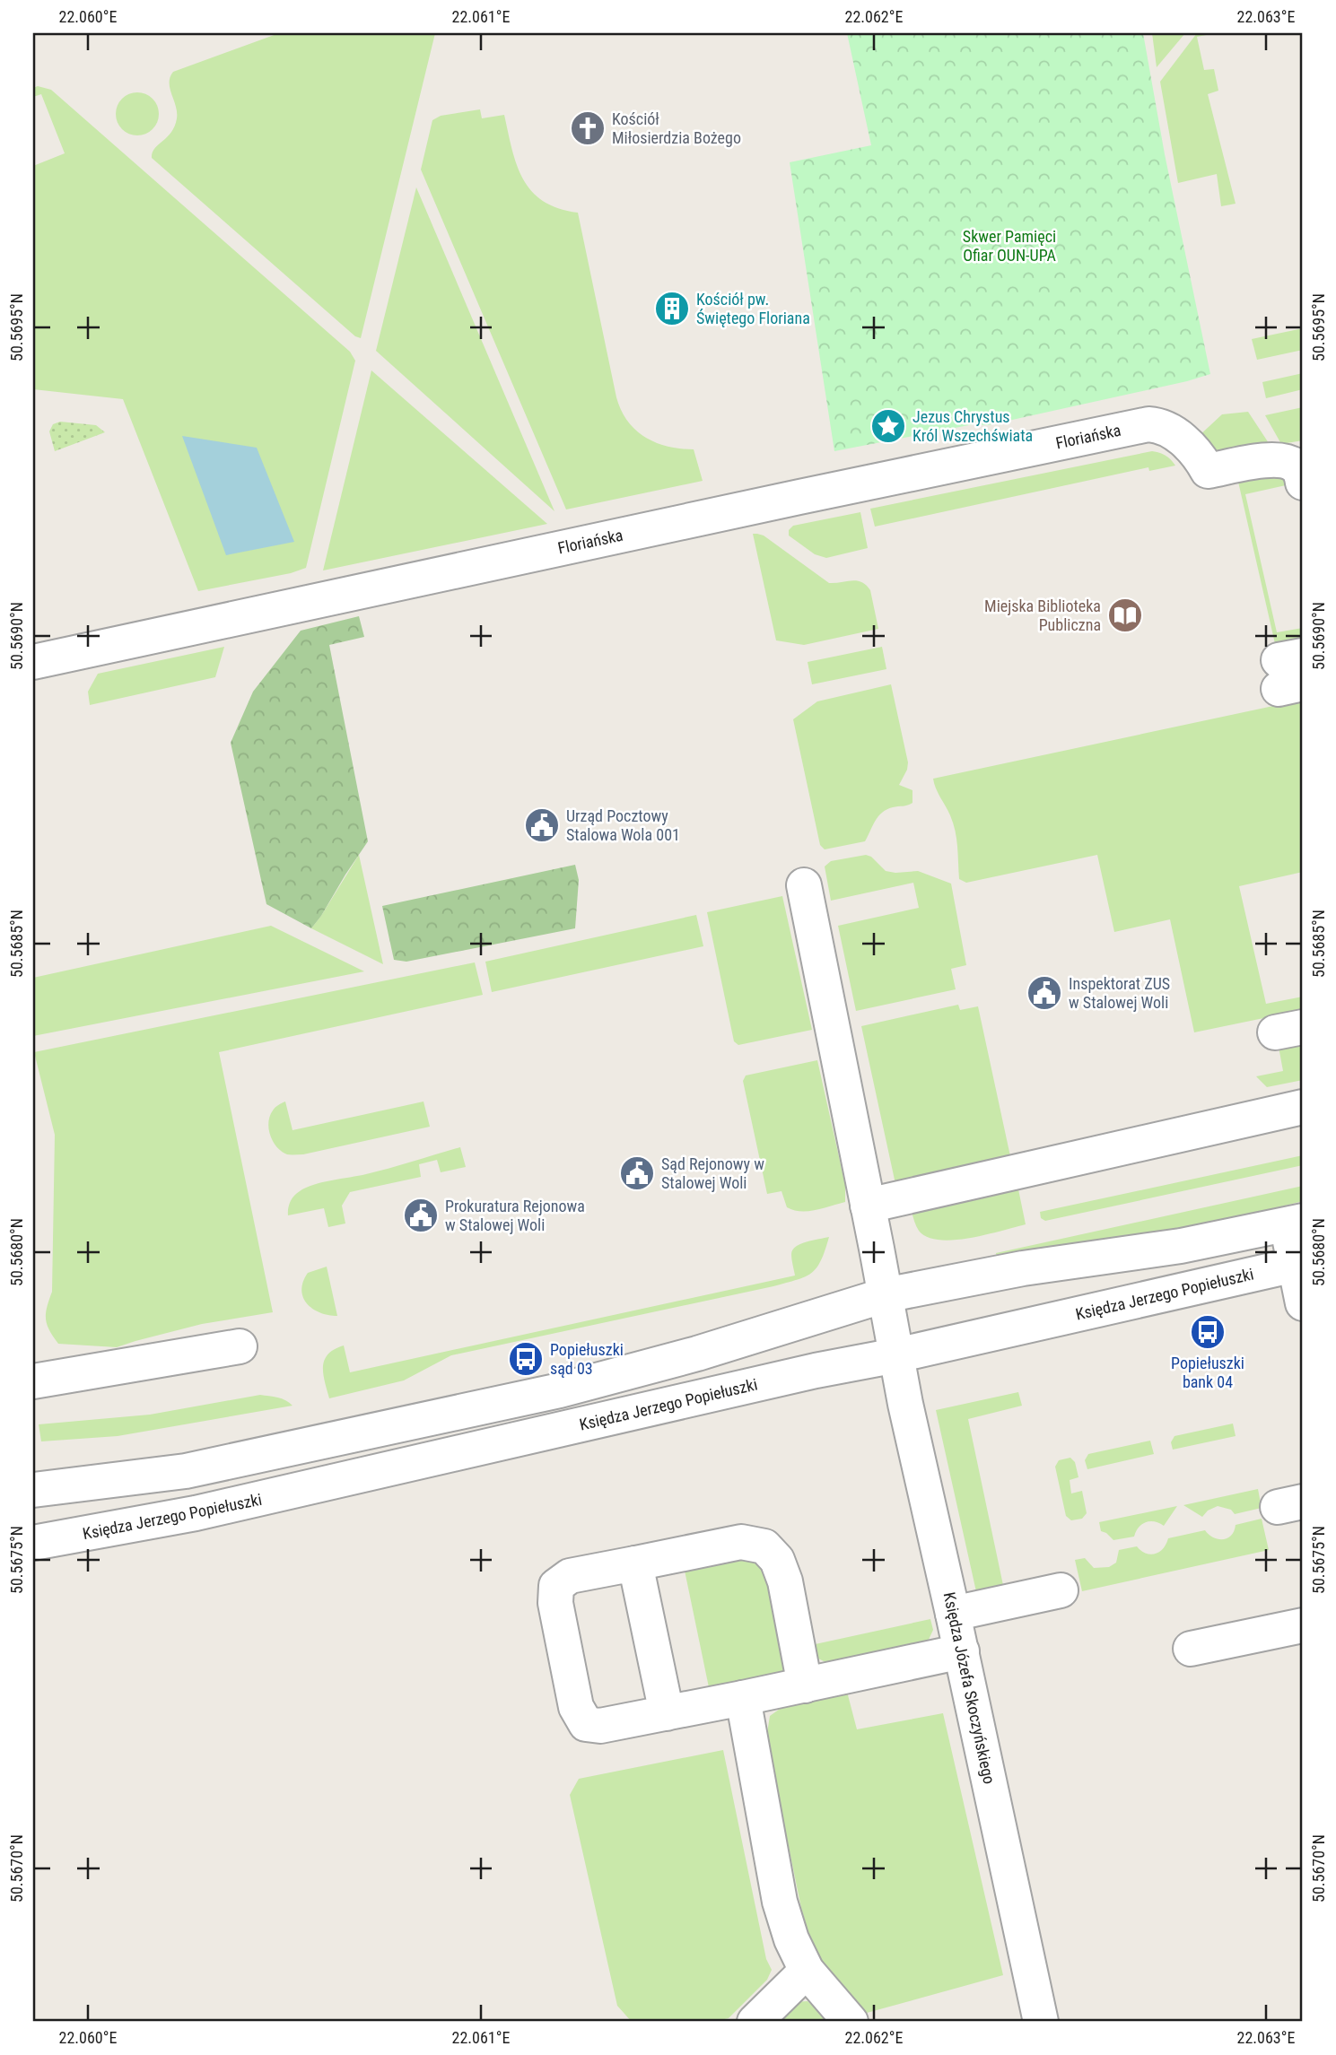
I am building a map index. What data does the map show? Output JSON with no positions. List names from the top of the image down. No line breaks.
{"streets":{"street":["Floriańska","Księdza Jerzego Popiełuszki","Księdza Józefa Skoczyńskiego"]},"crossings":[["Księdza Jerzego Popiełuszki","Księdza Józefa Skoczyńskiego"]],"parks":["Skwer Pamięci Ofiar OUN-UPA"],"places":{"church":["Kościół Miłosierdzia Bożego"],"building":["Kościół pw. Świętego Floriana"],"place":["Jezus Chrystus Król Wszechświata"],"library":["Miejska Biblioteka Publiczna"],"public building":["Urząd Pocztowy Stalowa Wola 001","Inspektorat ZUS w Stalowej Woli","Sąd Rejonowy w Stalowej Woli","Prokuratura Rejonowa w Stalowej Woli"],"bus stop":["Popiełuszki bank 04","Popiełuszki sąd 03"]},"coordinates":["22.060°E","22.061°E","22.062°E","22.063°E","50.5695°N","50.5690°N","50.5685°N","50.5680°N","50.5675°N","50.5670°N"]}
